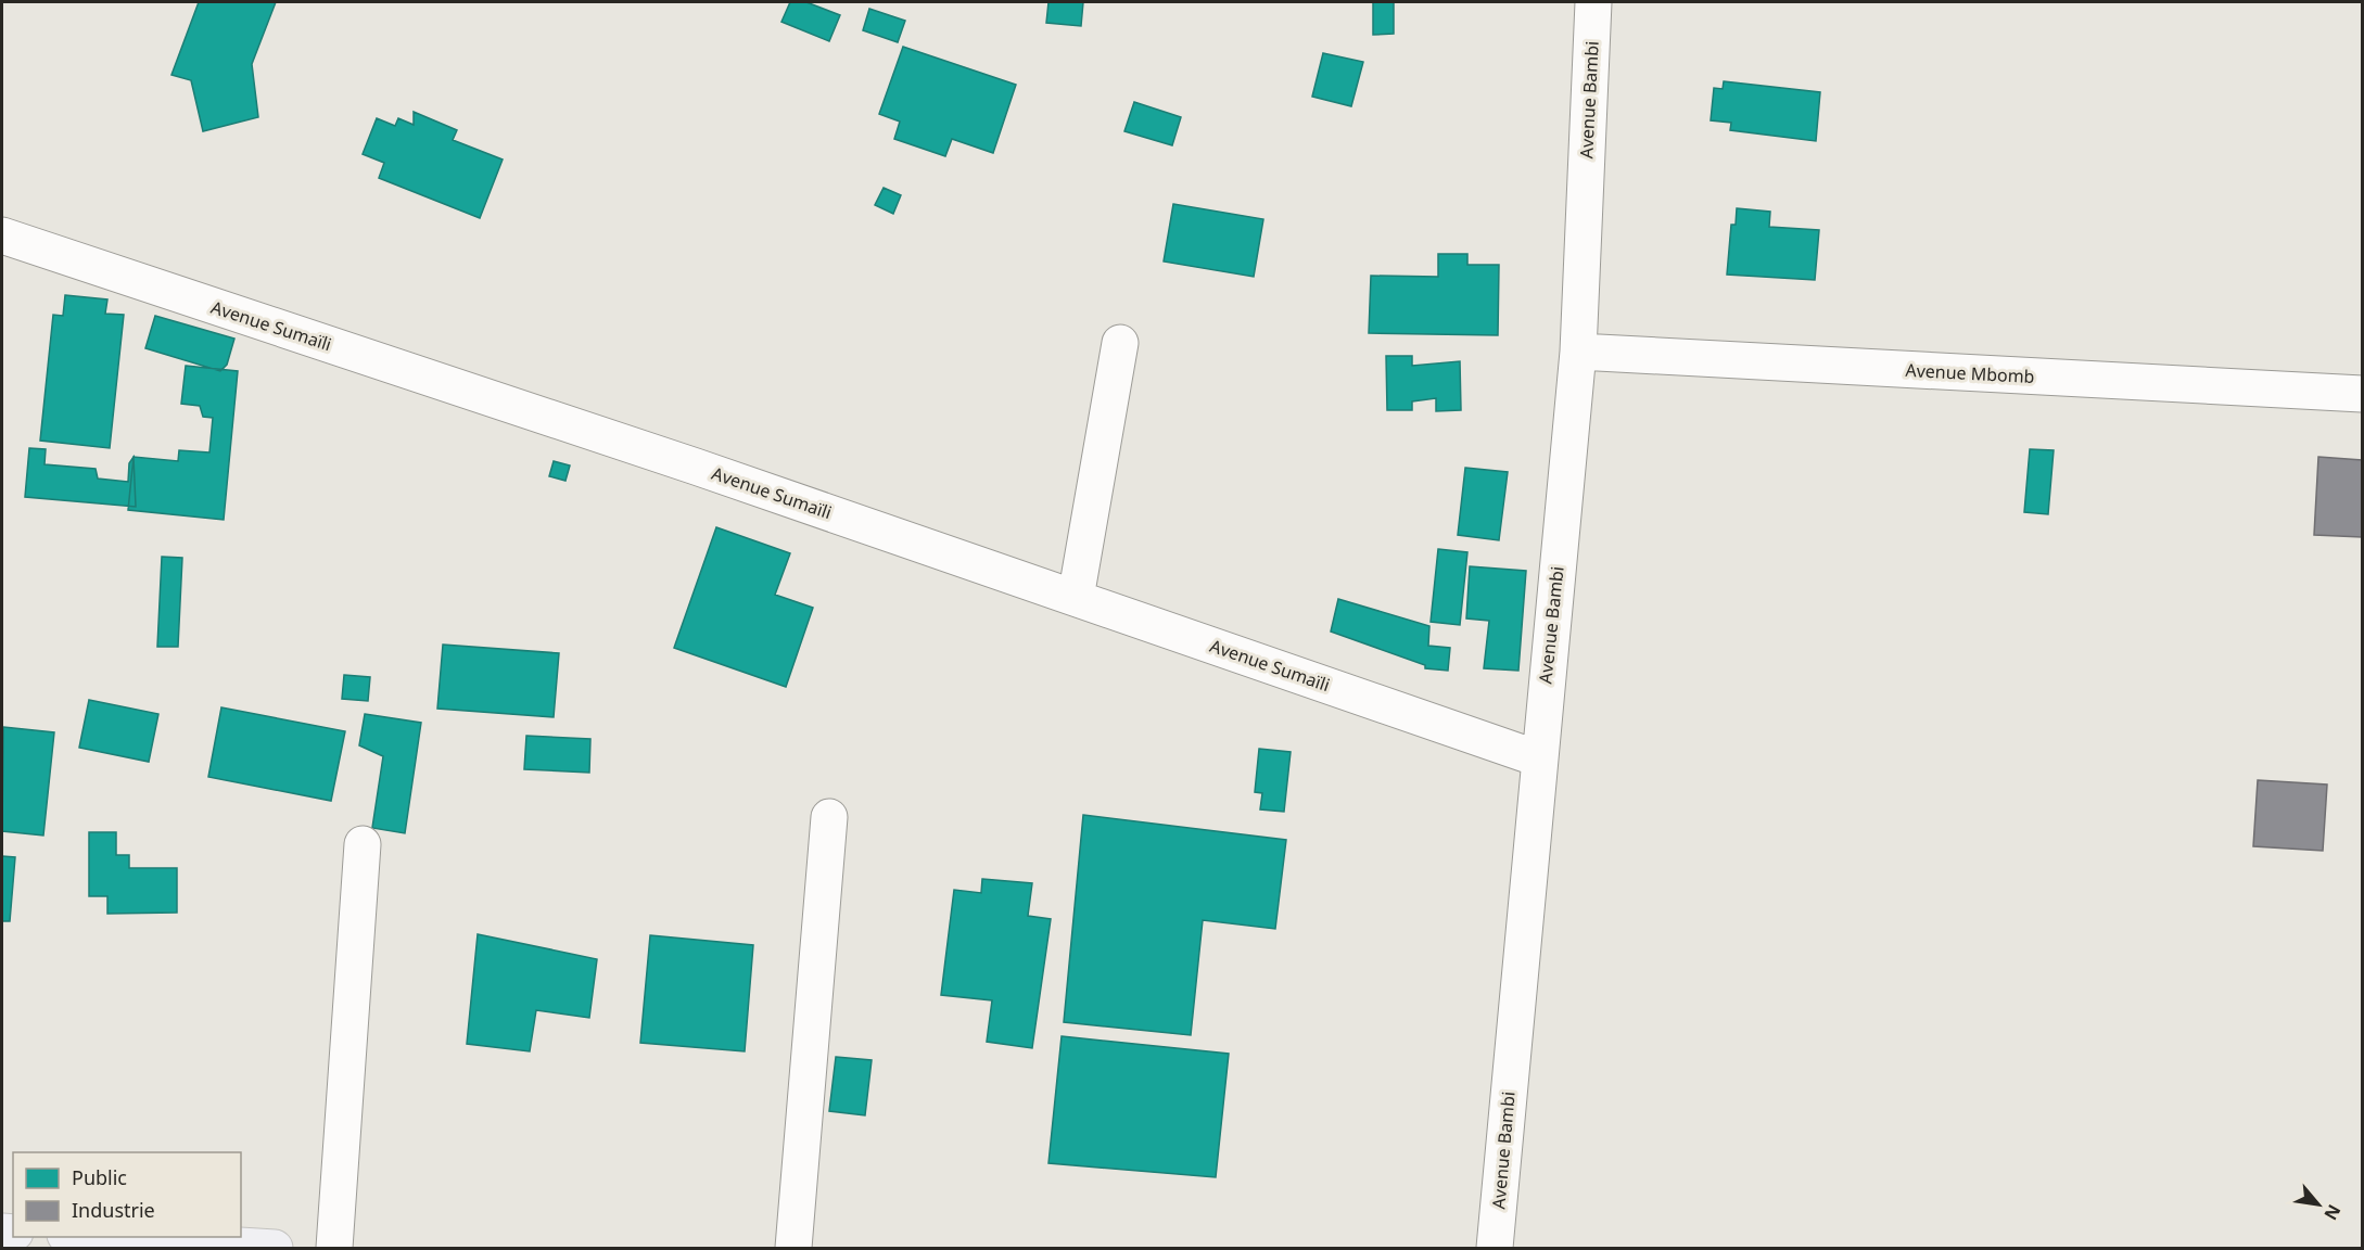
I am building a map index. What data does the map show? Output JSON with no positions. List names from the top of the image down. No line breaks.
{"streets":{"street":["Avenue Bambi","Avenue Sumaïli","Avenue Mbomb"]},"crossings":[["Avenue Bambi","Avenue Sumaïli"],["Avenue Bambi","Avenue Mbomb"]],"legend":["Public","Industrie"],"north":"bottom right"}
